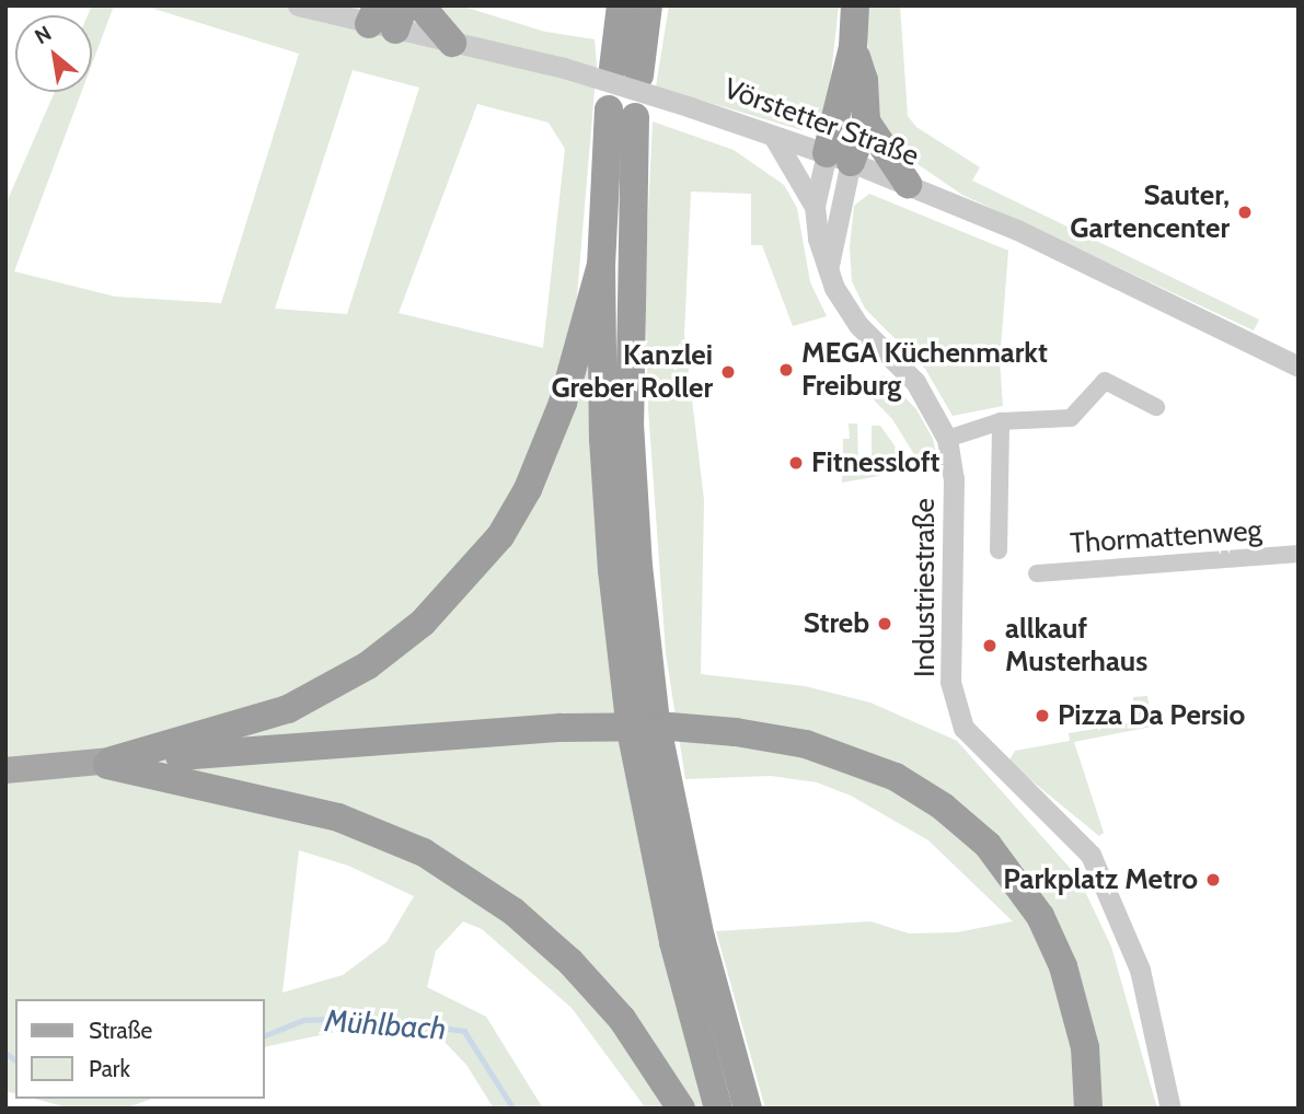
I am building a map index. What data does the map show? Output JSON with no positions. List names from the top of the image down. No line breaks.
{"streets":{"street":["Vörstetter Straße","Thormattenweg","Industriestraße"]},"crossings":[["Vörstetter Straße","Industriestraße"]],"water":["Mühlbach"],"places":["Sauter, Gartencenter","MEGA Küchenmarkt Freiburg","Kanzlei Greber Roller","Fitnessloft","Streb","allkauf Musterhaus","Pizza Da Persio","Parkplatz Metro"],"legend":["Straße","Park"],"north":"top left"}
